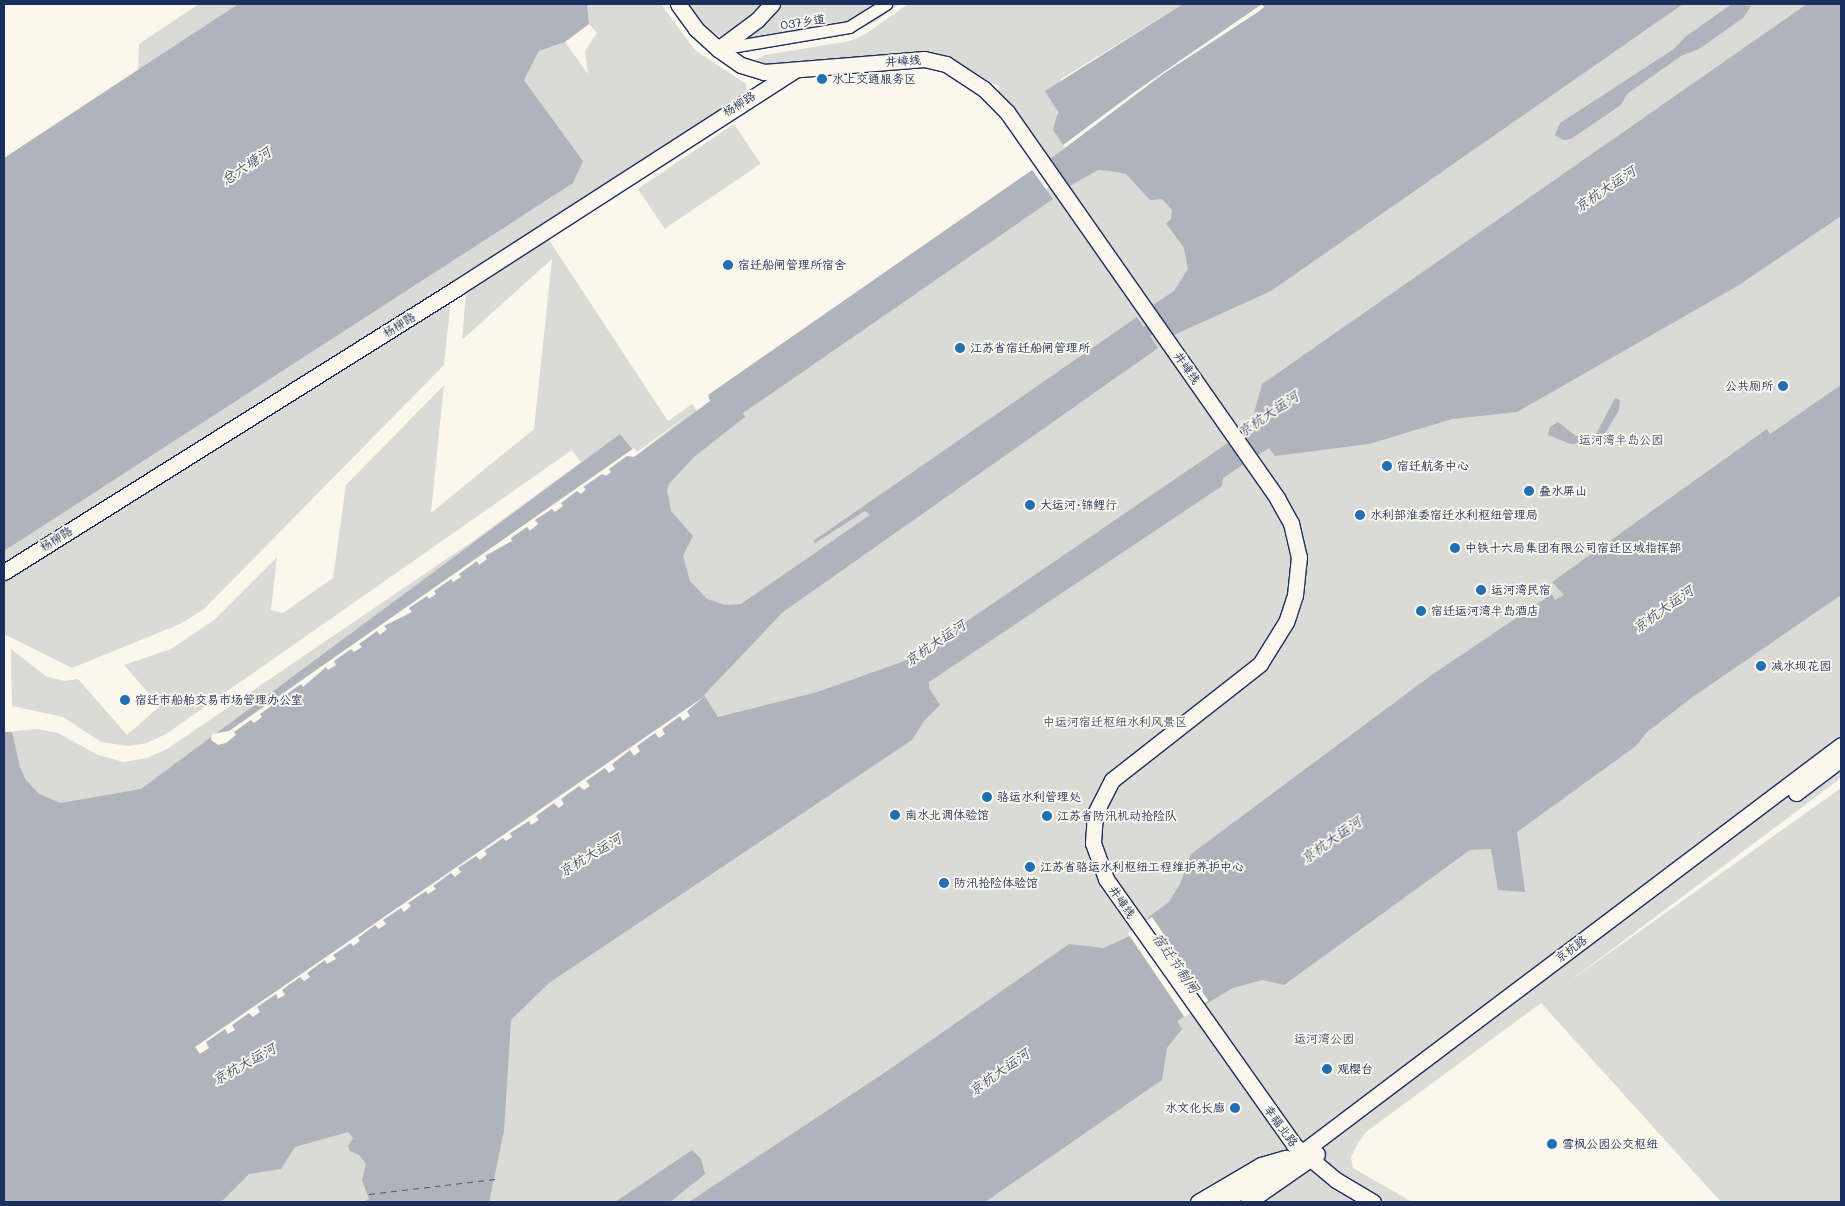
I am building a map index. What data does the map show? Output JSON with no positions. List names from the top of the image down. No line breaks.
{"streets":{"street":["037乡道","井嶂线","杨柳路","京杭路","幸福北路"]},"crossings":[["037乡道","井嶂线"],["井嶂线","杨柳路"],["井嶂线","幸福北路"],["京杭路","幸福北路"]],"water":["总六塘河","京杭大运河","宿迁节制闸"],"parks":["运河湾半岛公园","中运河宿迁枢纽水利风景区","运河湾公园"],"places":["水上交通服务区","宿迁船闸管理所宿舍","江苏省宿迁船闸管理所","公共厕所","宿迁航务中心","叠水屏山","大运河·锦鲤行","水利部淮委宿迁水利枢纽管理局","中铁十六局集团有限公司宿迁区域指挥部","运河湾民宿","宿迁运河湾半岛酒店","减水坝花园","宿迁市船舶交易市场管理办公室","骆运水利管理处","南水北调体验馆","江苏省防汛机动抢险队","江苏省骆运水利枢纽工程维护养护中心","防汛抢险体验馆","观樱台","水文化长廊","雪枫公园公交枢纽"]}
